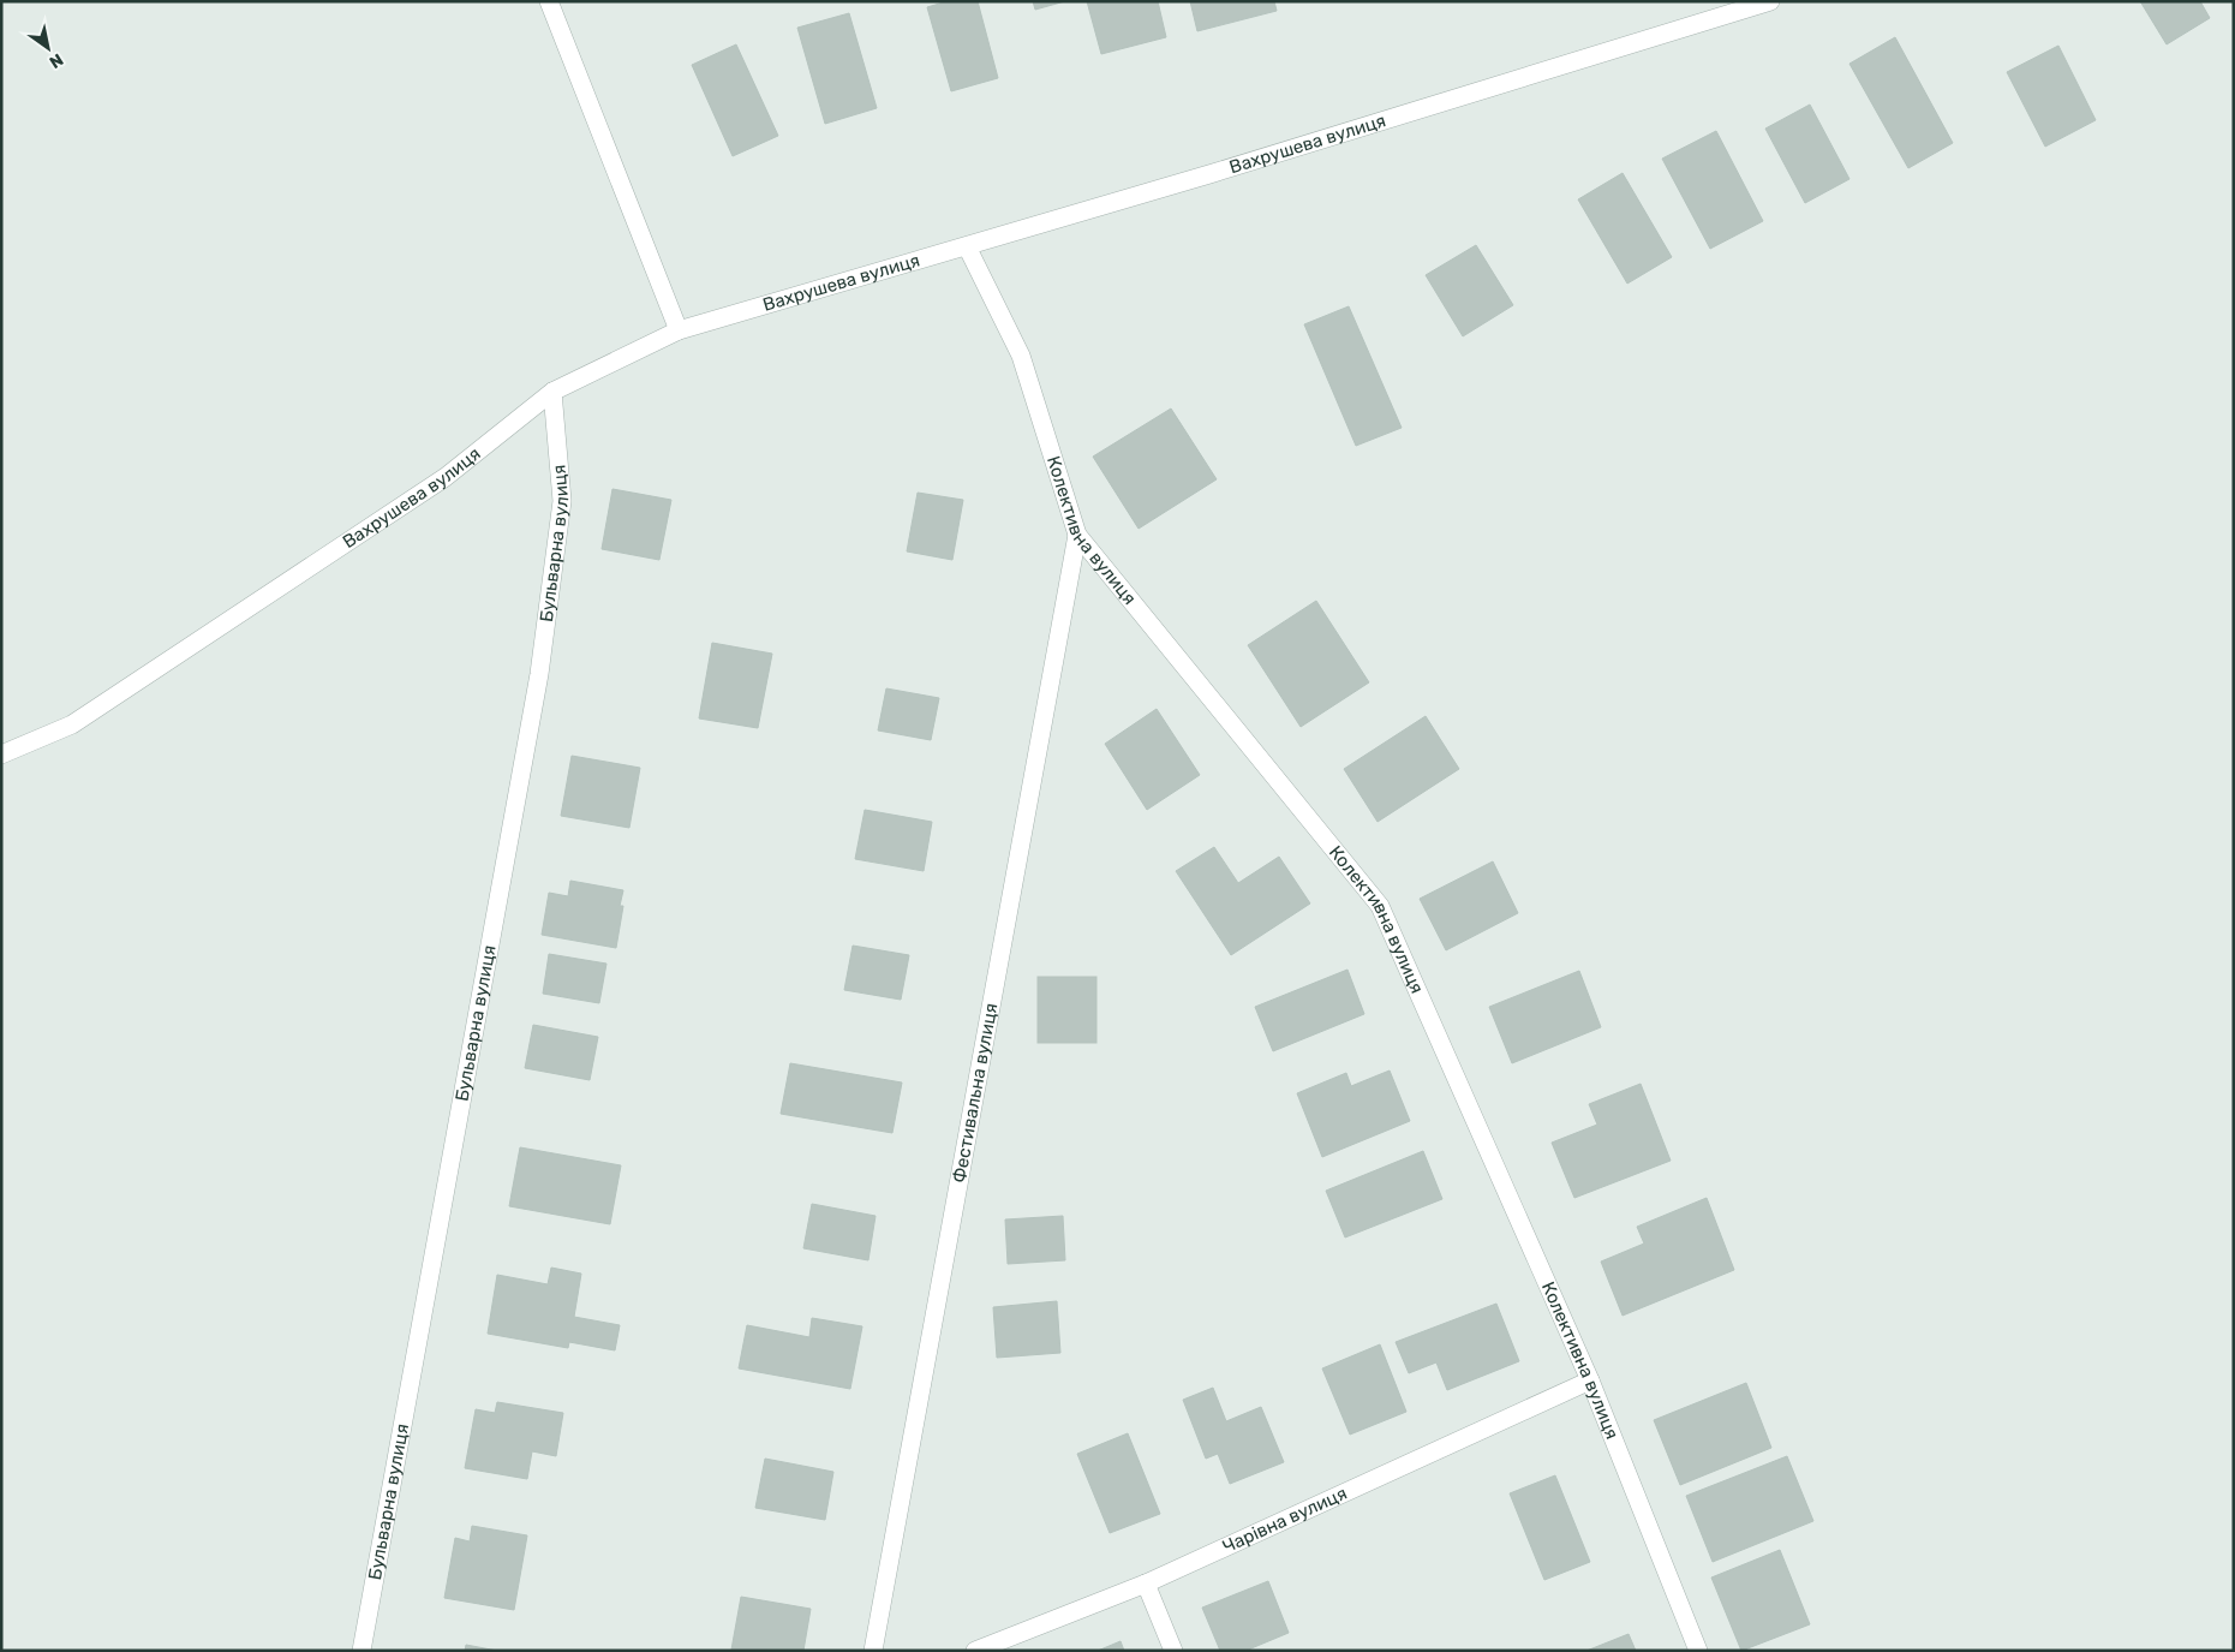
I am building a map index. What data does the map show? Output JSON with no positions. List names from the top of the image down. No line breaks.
{"streets":{"street":["Вахрушева вулиця","Колективна вулиця","Бульварна вулиця","Фестивальна вулиця","Чарівна вулиця"]},"crossings":[["Вахрушева вулиця","Колективна вулиця"],["Вахрушева вулиця","Бульварна вулиця"],["Колективна вулиця","Фестивальна вулиця"],["Колективна вулиця","Чарівна вулиця"]],"north":"bottom right"}
